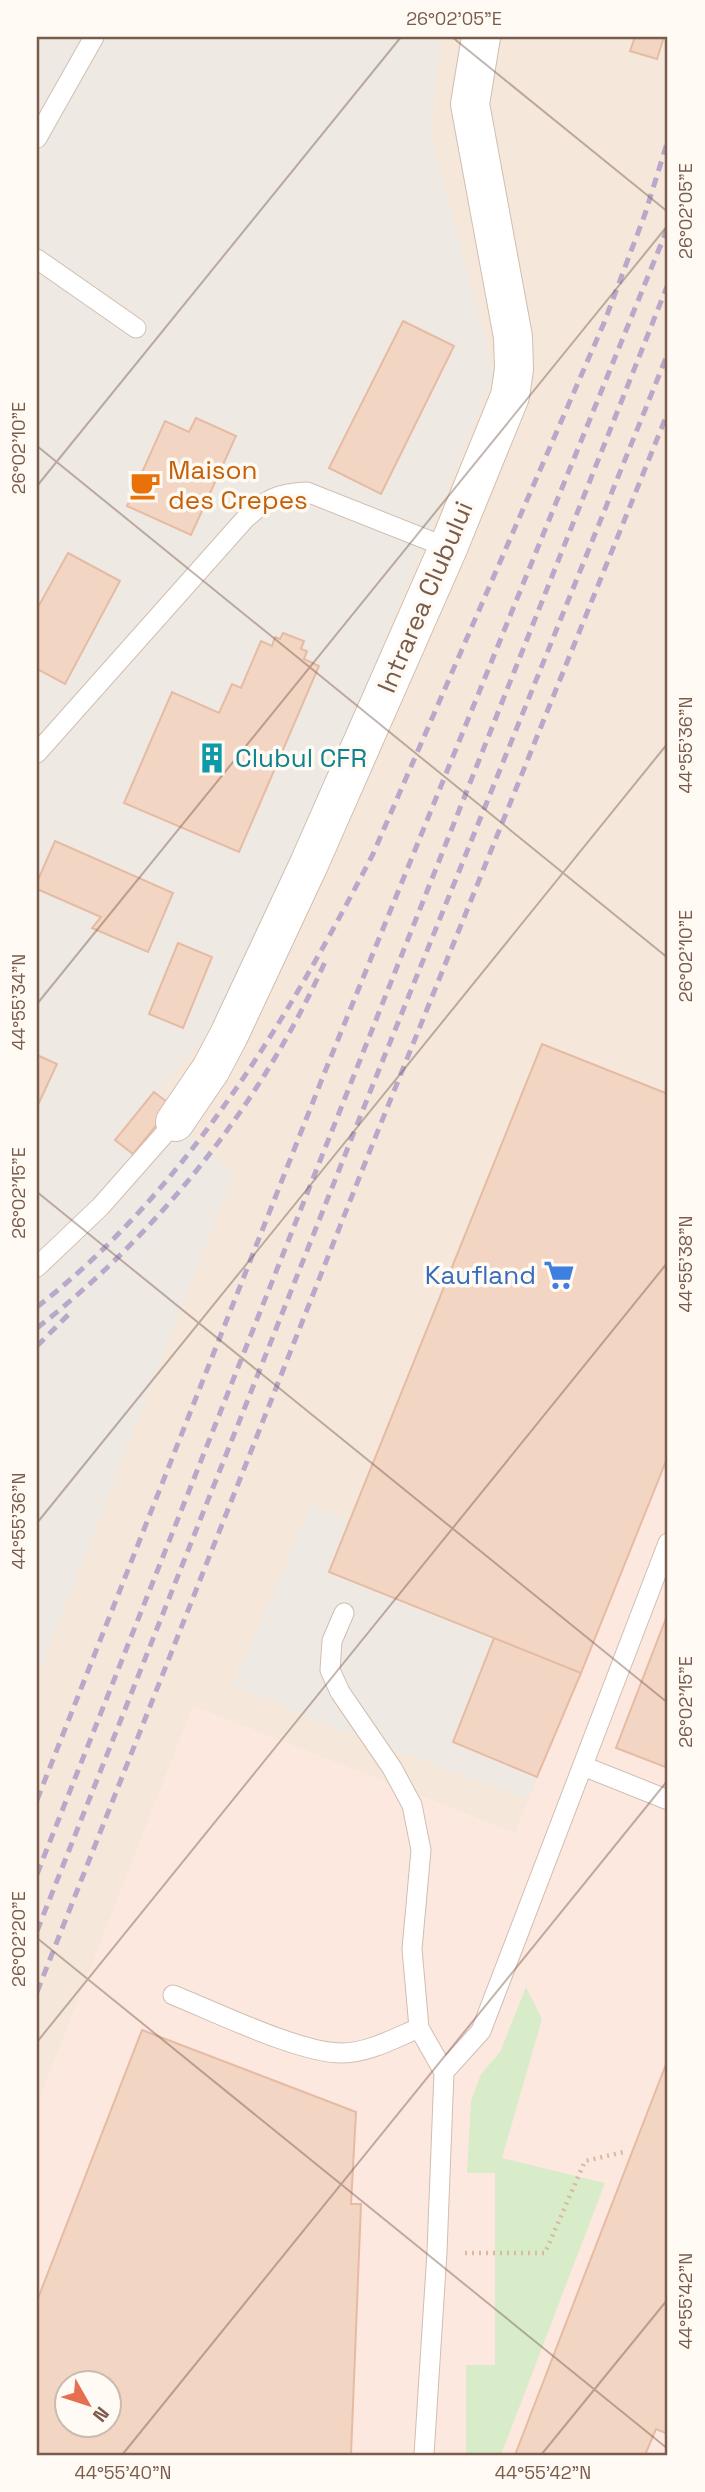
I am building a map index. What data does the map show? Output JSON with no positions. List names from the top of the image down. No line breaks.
{"streets":{"street":["Intrarea Clubului"]},"places":{"cafe":["Maison des Crepes"],"building":["Clubul CFR"],"supermarket":["Kaufland"]},"north":"bottom right","coordinates":["26°02'05\"E","26°02'10\"E","44°55'36\"N","44°55'34\"N","26°02'15\"E","44°55'38\"N","26°02'20\"E","44°55'42\"N","44°55'40\"N"]}
